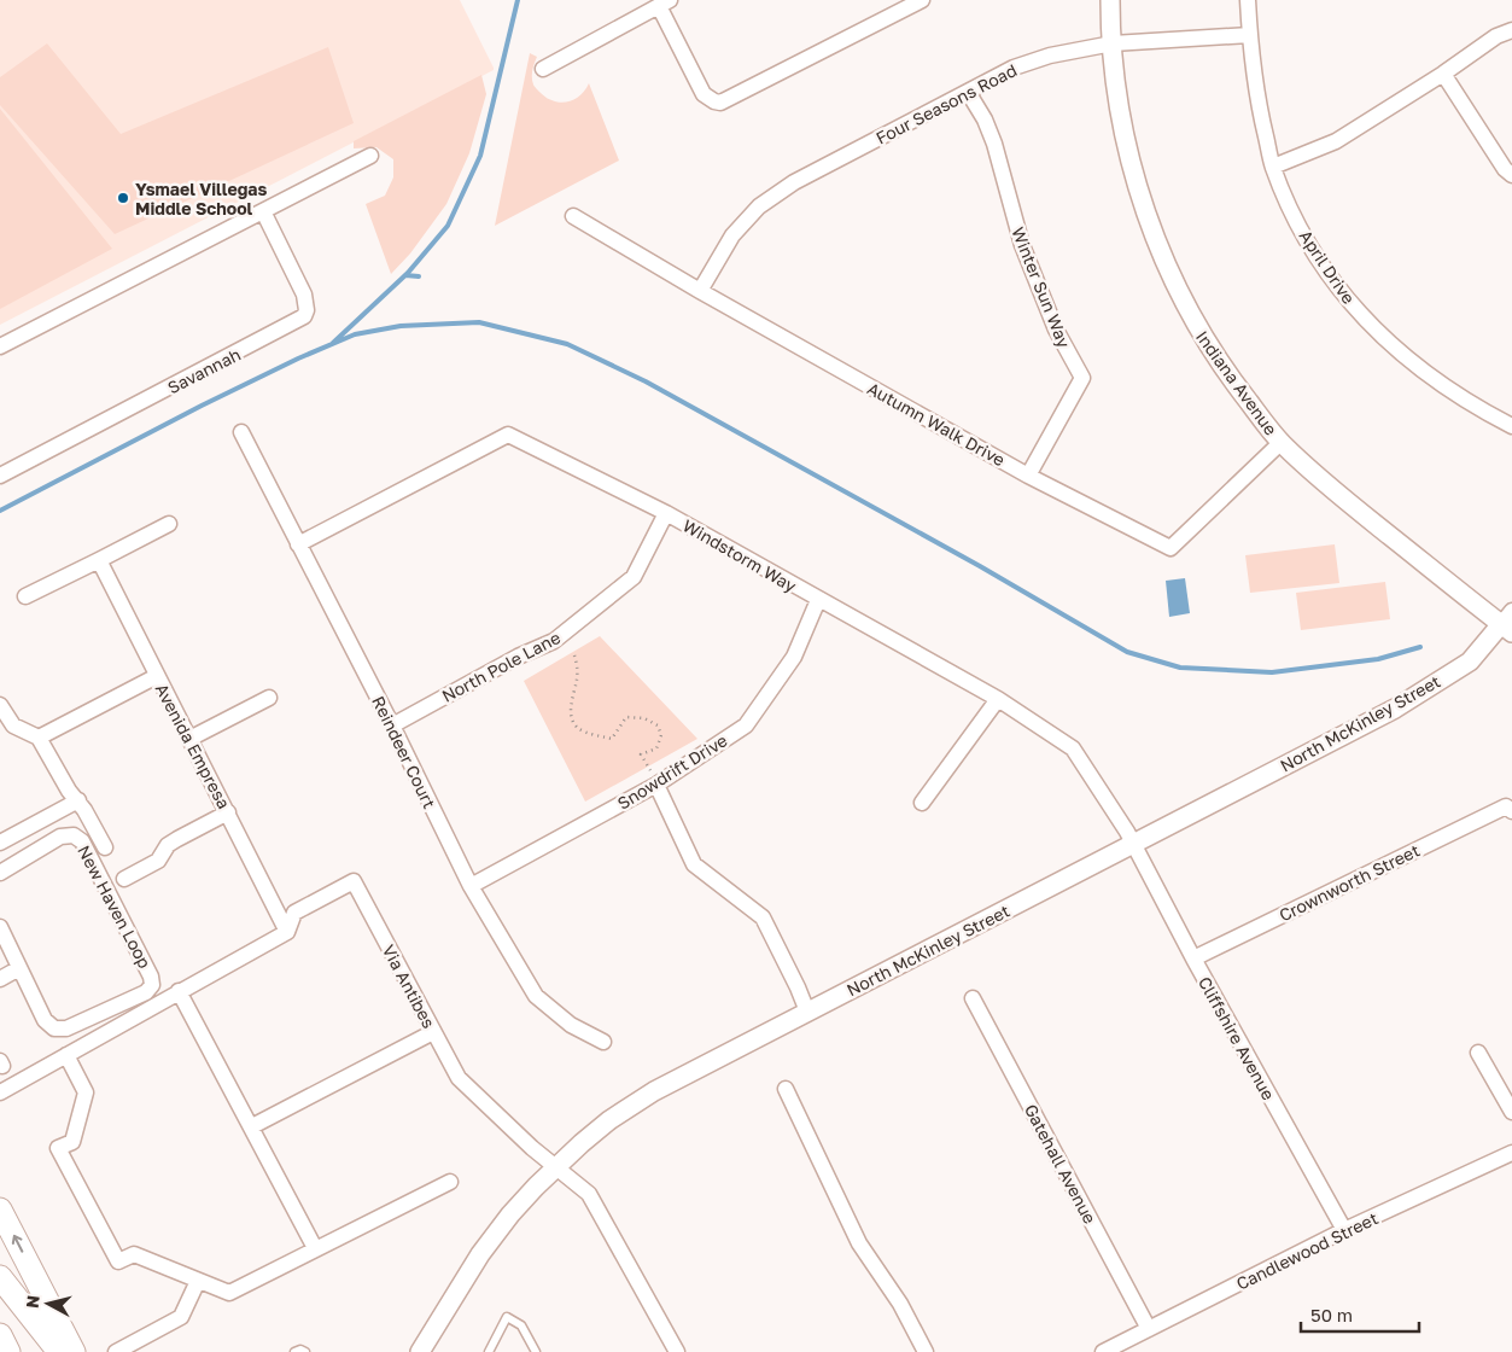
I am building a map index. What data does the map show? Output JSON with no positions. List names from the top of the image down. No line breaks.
{"streets":{"street":["Four Seasons Road","April Drive","Winter Sun Way","Savannah","Indiana Avenue","Autumn Walk Drive","Windstorm Way","North Pole Lane","North McKinley Street","Avenida Empresa","Reindeer Court","Snowdrift Drive","Crownworth Street","New Haven Loop","Via Antibes","Cliffshire Avenue","Gatehall Avenue","Candlewood Street"]},"crossings":[["Four Seasons Road","April Drive"],["Four Seasons Road","Winter Sun Way"],["Four Seasons Road","Indiana Avenue"],["Four Seasons Road","Autumn Walk Drive"],["Winter Sun Way","Autumn Walk Drive"],["Indiana Avenue","Autumn Walk Drive"],["Indiana Avenue","North McKinley Street"],["Windstorm Way","North Pole Lane"],["Windstorm Way","North McKinley Street"],["Windstorm Way","Reindeer Court"],["Windstorm Way","Snowdrift Drive"],["Windstorm Way","Cliffshire Avenue"],["North Pole Lane","Reindeer Court"],["North McKinley Street","Via Antibes"],["North McKinley Street","Cliffshire Avenue"],["Avenida Empresa","Via Antibes"],["Reindeer Court","Snowdrift Drive"],["Crownworth Street","Cliffshire Avenue"],["Cliffshire Avenue","Candlewood Street"],["Gatehall Avenue","Candlewood Street"]],"places":["Ysmael Villegas Middle School"],"scale_bar":"50 m","north":"left"}
